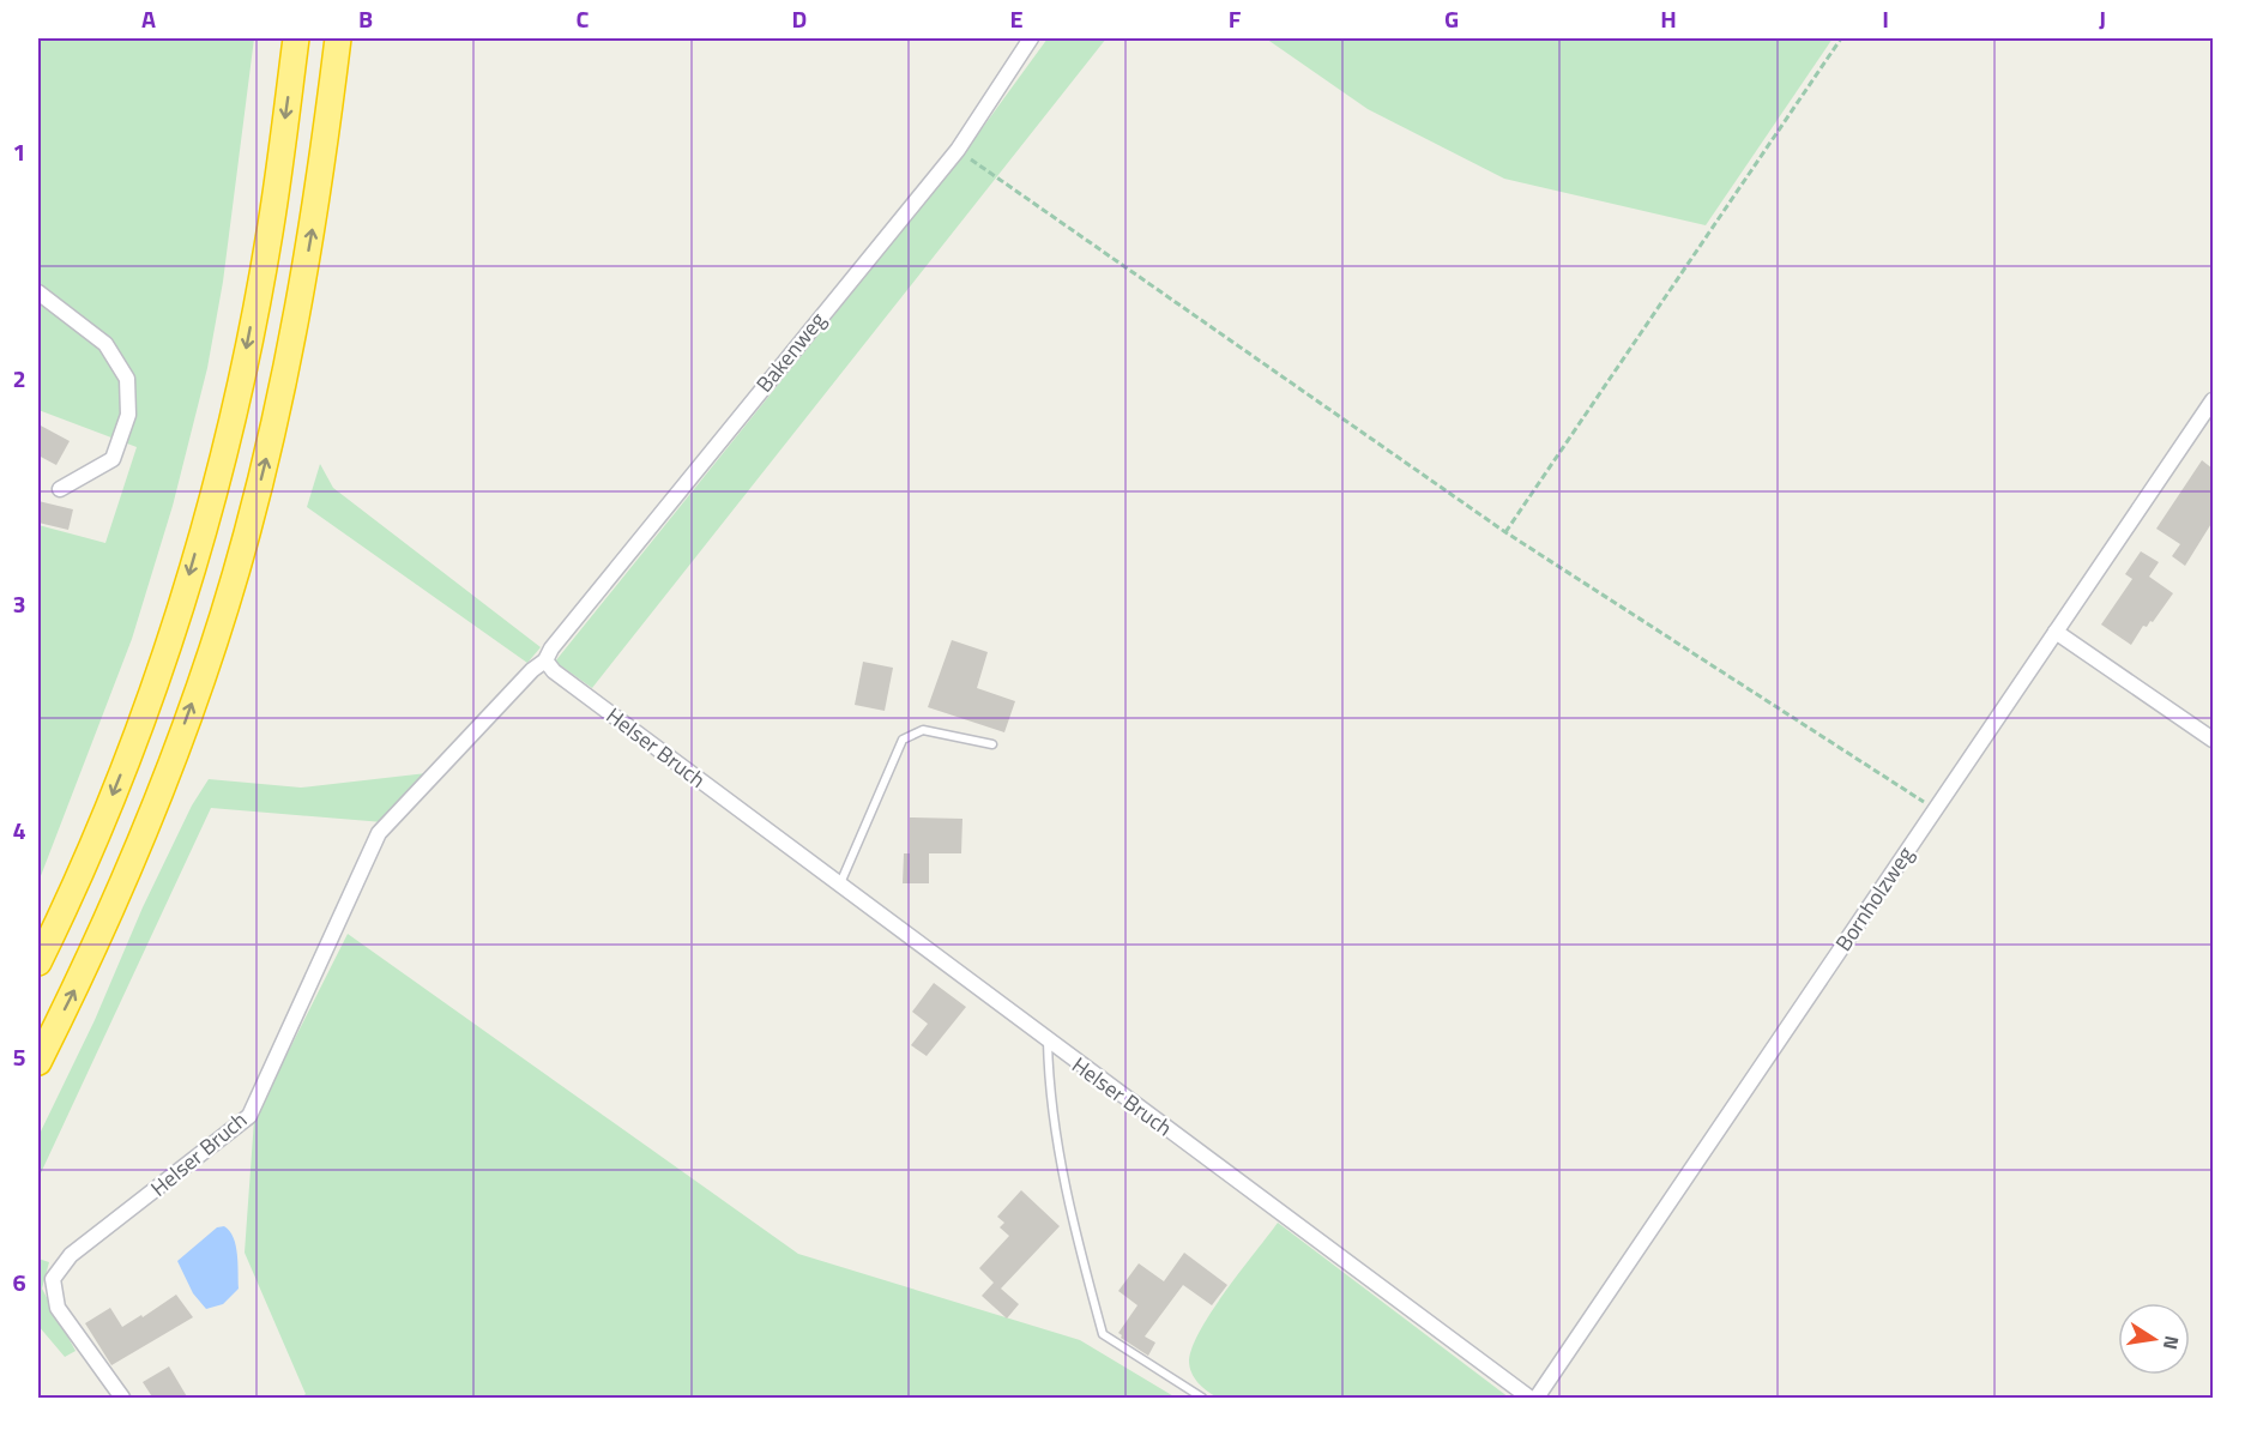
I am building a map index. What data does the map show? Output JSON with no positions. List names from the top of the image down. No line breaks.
{"streets":{"street":["Bakenweg","Helser Bruch","Bornholzweg"]},"crossings":[["Bakenweg","Helser Bruch"]],"north":"right","grid":{"columns":["A","B","C","D","E","F","G","H","I","J"],"rows":["1","2","3","4","5","6"]}}
